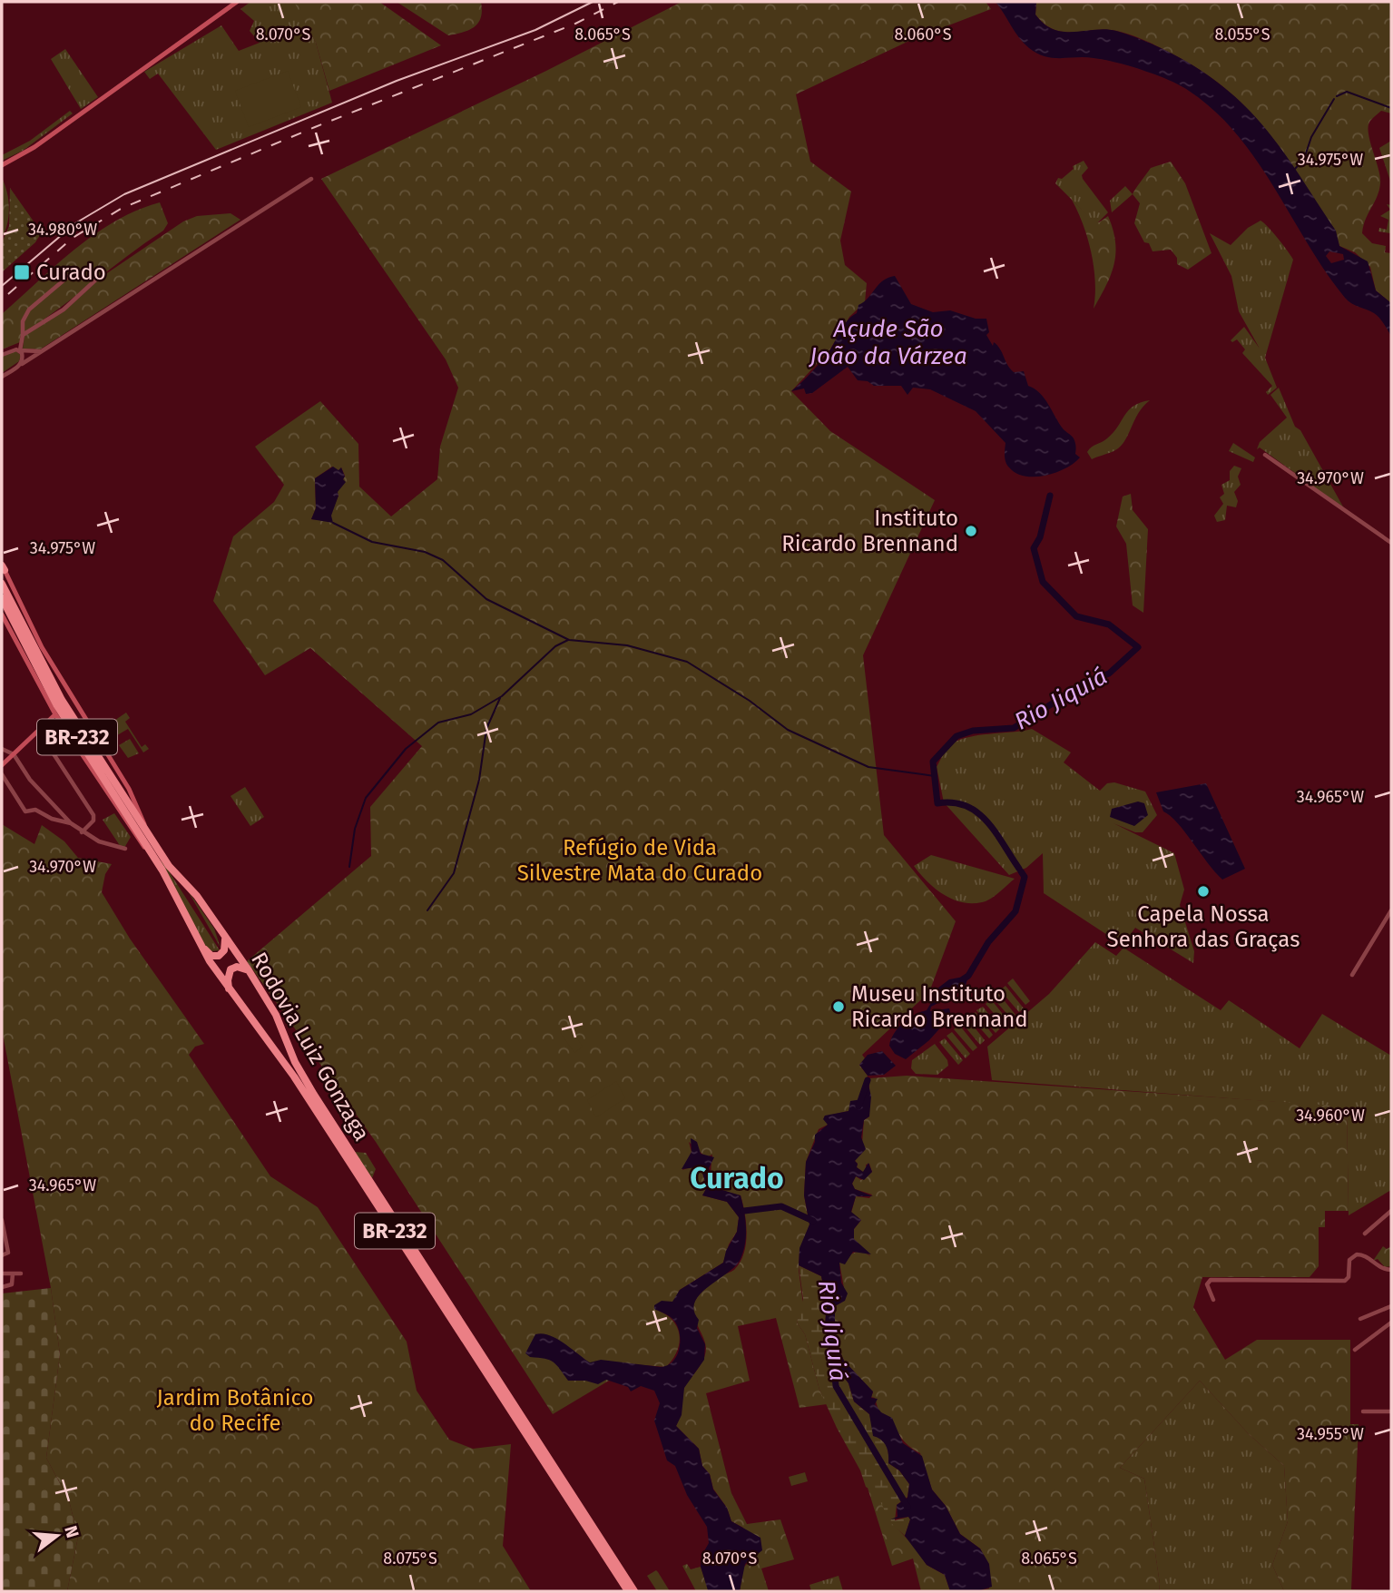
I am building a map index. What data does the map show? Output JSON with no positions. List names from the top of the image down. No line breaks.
{"streets":{"highway":["BR-232","Rodovia Luiz Gonzaga"]},"districts":["Curado"],"water":["Açude São João da Várzea","Rio Jiquiá"],"parks":["Refúgio de Vida Silvestre Mata do Curado","Jardim Botânico do Recife"],"places":{"transit":["Curado"],"other":["Instituto Ricardo Brennand","Capela Nossa Senhora das Graças","Museu Instituto Ricardo Brennand"]},"north":"right","coordinates":["8.070°S","8.065°S","8.060°S","8.055°S","34.975°W","34.980°W","34.970°W","34.965°W","34.960°W","34.955°W","8.075°S"]}
